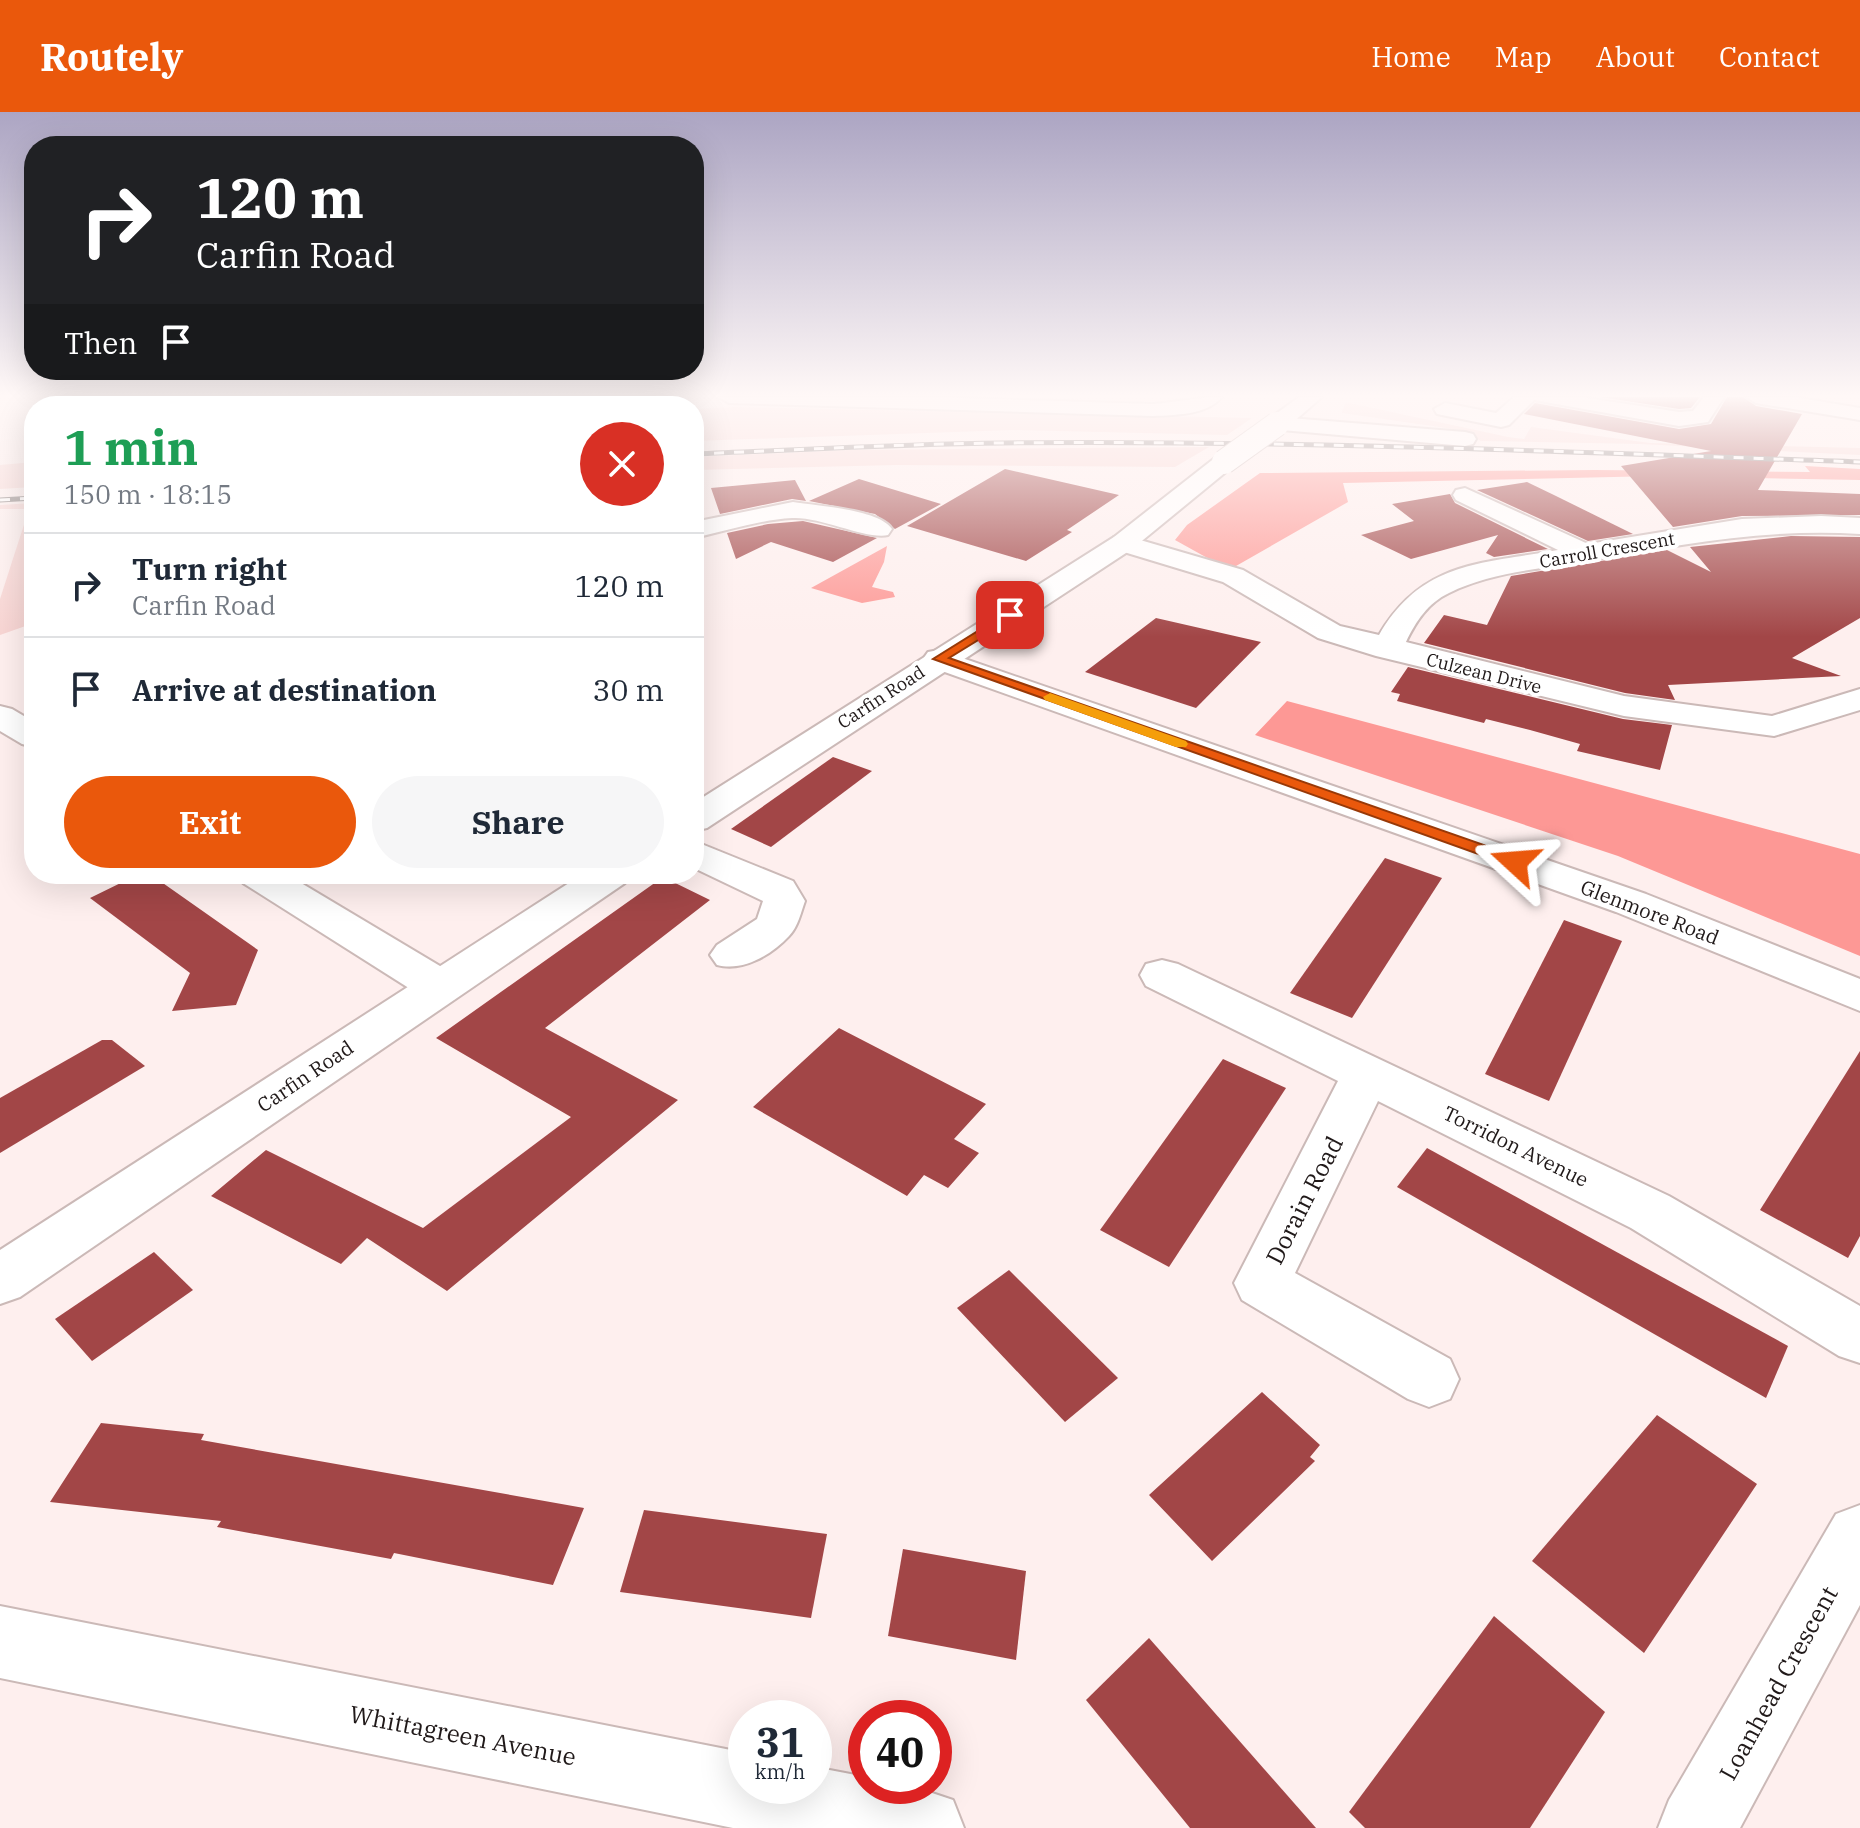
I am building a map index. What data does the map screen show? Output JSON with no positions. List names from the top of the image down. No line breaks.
{"streets":{"street":["Carroll Crescent","Culzean Drive","Carfin Road","Glenmore Road","Torridon Avenue","Dorain Road","Loanhead Crescent","Whittagreen Avenue"]},"crossings":[["Carroll Crescent","Culzean Drive"],["Culzean Drive","Carfin Road"],["Carfin Road","Glenmore Road"],["Torridon Avenue","Dorain Road"]],"page":{"header":"Routely","nav":["Home","Map","About","Contact"],"turn":["120 m","Carfin Road"],"then":"Then","heading":["1 min","150 m · 18:15"],"list":[{"name":"Turn right","note":"Carfin Road","value":"120 m"},{"name":"Arrive at destination","value":"30 m"}],"buttons":["Exit","Share"],"speed":"31 km/h","limit":"40"}}
